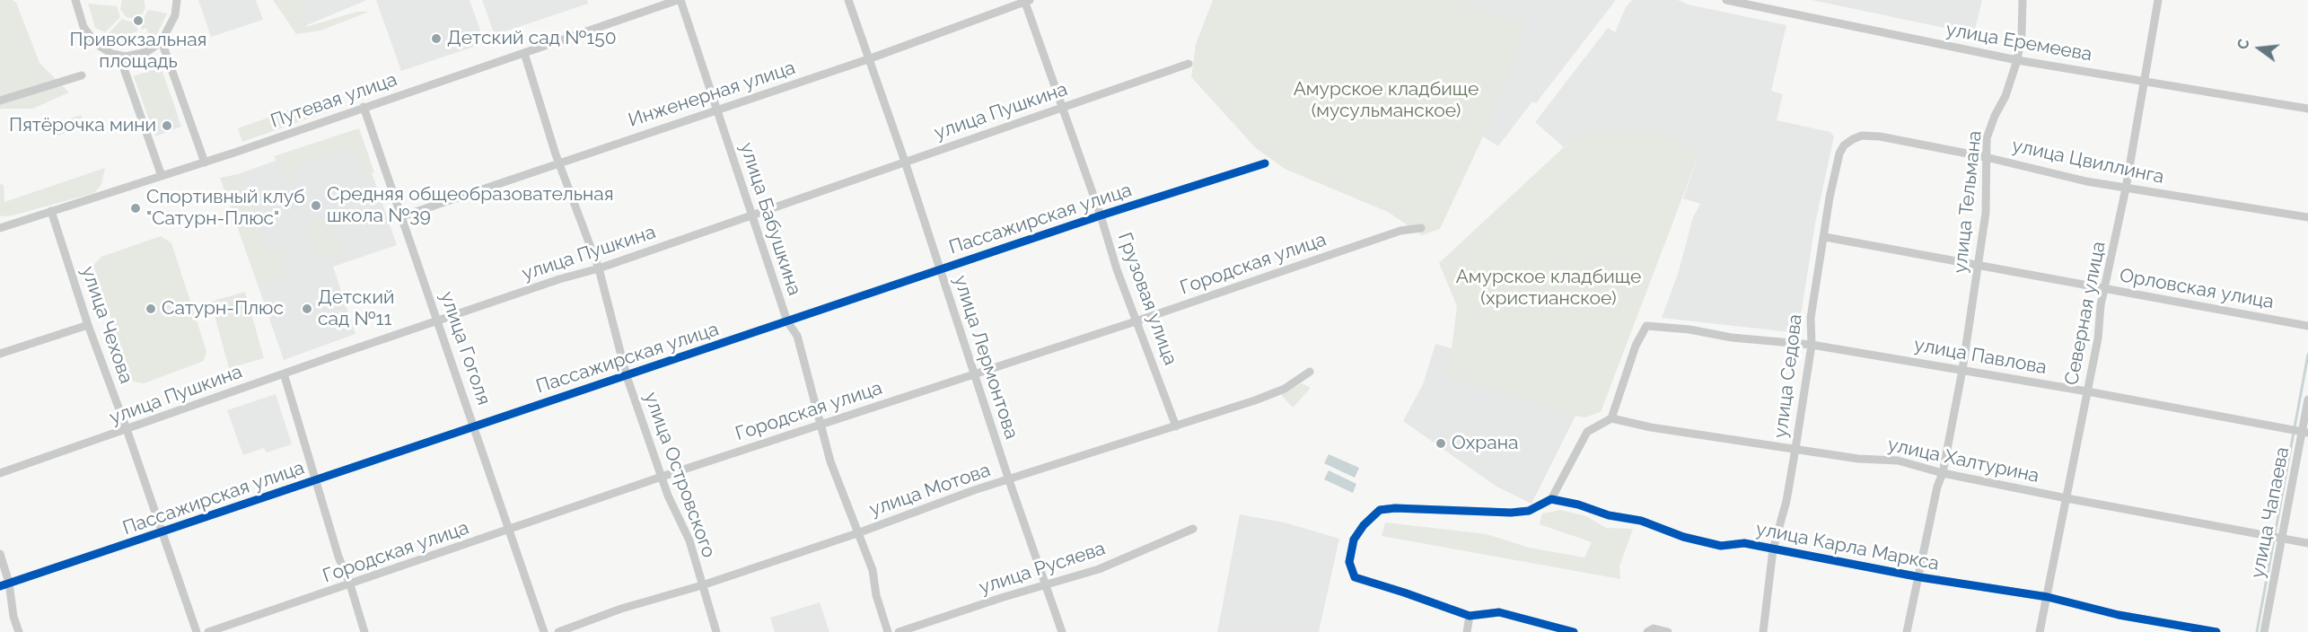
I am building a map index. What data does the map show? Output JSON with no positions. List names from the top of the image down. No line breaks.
{"streets":{"street":["улица Еремеева","Инженерная улица","Путевая улица","улица Пушкина","улица Цвиллинга","улица Тельмана","улица Бабушкина","Пассажирская улица","Городская улица","Орловская улица","Грузовая улица","Северная улица","улица Чехова","улица Гоголя","улица Павлова","улица Лермонтова","улица Седова","улица Халтурина","улица Островского","улица Мотова","улица Чапаева","улица Карла Маркса","улица Русяева"]},"crossings":[["улица Еремеева","улица Тельмана"],["улица Еремеева","Северная улица"],["Инженерная улица","улица Бабушкина"],["Инженерная улица","Грузовая улица"],["Инженерная улица","улица Гоголя"],["Инженерная улица","улица Лермонтова"],["Инженерная улица","улица Островского"],["Путевая улица","улица Бабушкина"],["Путевая улица","улица Чехова"],["Путевая улица","улица Гоголя"],["Путевая улица","улица Островского"],["улица Пушкина","улица Бабушкина"],["улица Пушкина","Грузовая улица"],["улица Пушкина","улица Чехова"],["улица Пушкина","улица Гоголя"],["улица Пушкина","улица Лермонтова"],["улица Пушкина","улица Островского"],["улица Цвиллинга","улица Тельмана"],["улица Цвиллинга","Северная улица"],["улица Цвиллинга","улица Седова"],["улица Тельмана","Орловская улица"],["улица Тельмана","улица Павлова"],["улица Тельмана","улица Халтурина"],["улица Тельмана","улица Карла Маркса"],["улица Бабушкина","Пассажирская улица"],["улица Бабушкина","Городская улица"],["улица Бабушкина","улица Мотова"],["Пассажирская улица","Грузовая улица"],["Пассажирская улица","улица Чехова"],["Пассажирская улица","улица Гоголя"],["Пассажирская улица","улица Лермонтова"],["Пассажирская улица","улица Островского"],["Городская улица","Грузовая улица"],["Городская улица","улица Гоголя"],["Городская улица","улица Лермонтова"],["Городская улица","улица Островского"],["Орловская улица","Северная улица"],["Орловская улица","улица Седова"],["Грузовая улица","улица Мотова"],["Северная улица","улица Павлова"],["Северная улица","улица Халтурина"],["Северная улица","улица Карла Маркса"],["улица Павлова","улица Седова"],["улица Павлова","улица Халтурина"],["улица Павлова","улица Чапаева"],["улица Лермонтова","улица Мотова"],["улица Лермонтова","улица Русяева"],["улица Седова","улица Халтурина"],["улица Седова","улица Карла Маркса"],["улица Халтурина","улица Чапаева"],["улица Островского","улица Мотова"]],"parks":["Амурское кладбище (мусульманское)","Амурское кладбище (христианское)"],"places":["Привокзальная площадь","Детский сад №150","Пятёрочка мини","Средняя общеобразовательная школа №39","Спортивный клуб \"Сатурн-Плюс\"","Сатурн-Плюс","Детский сад №11","Охрана"],"north":"left"}
